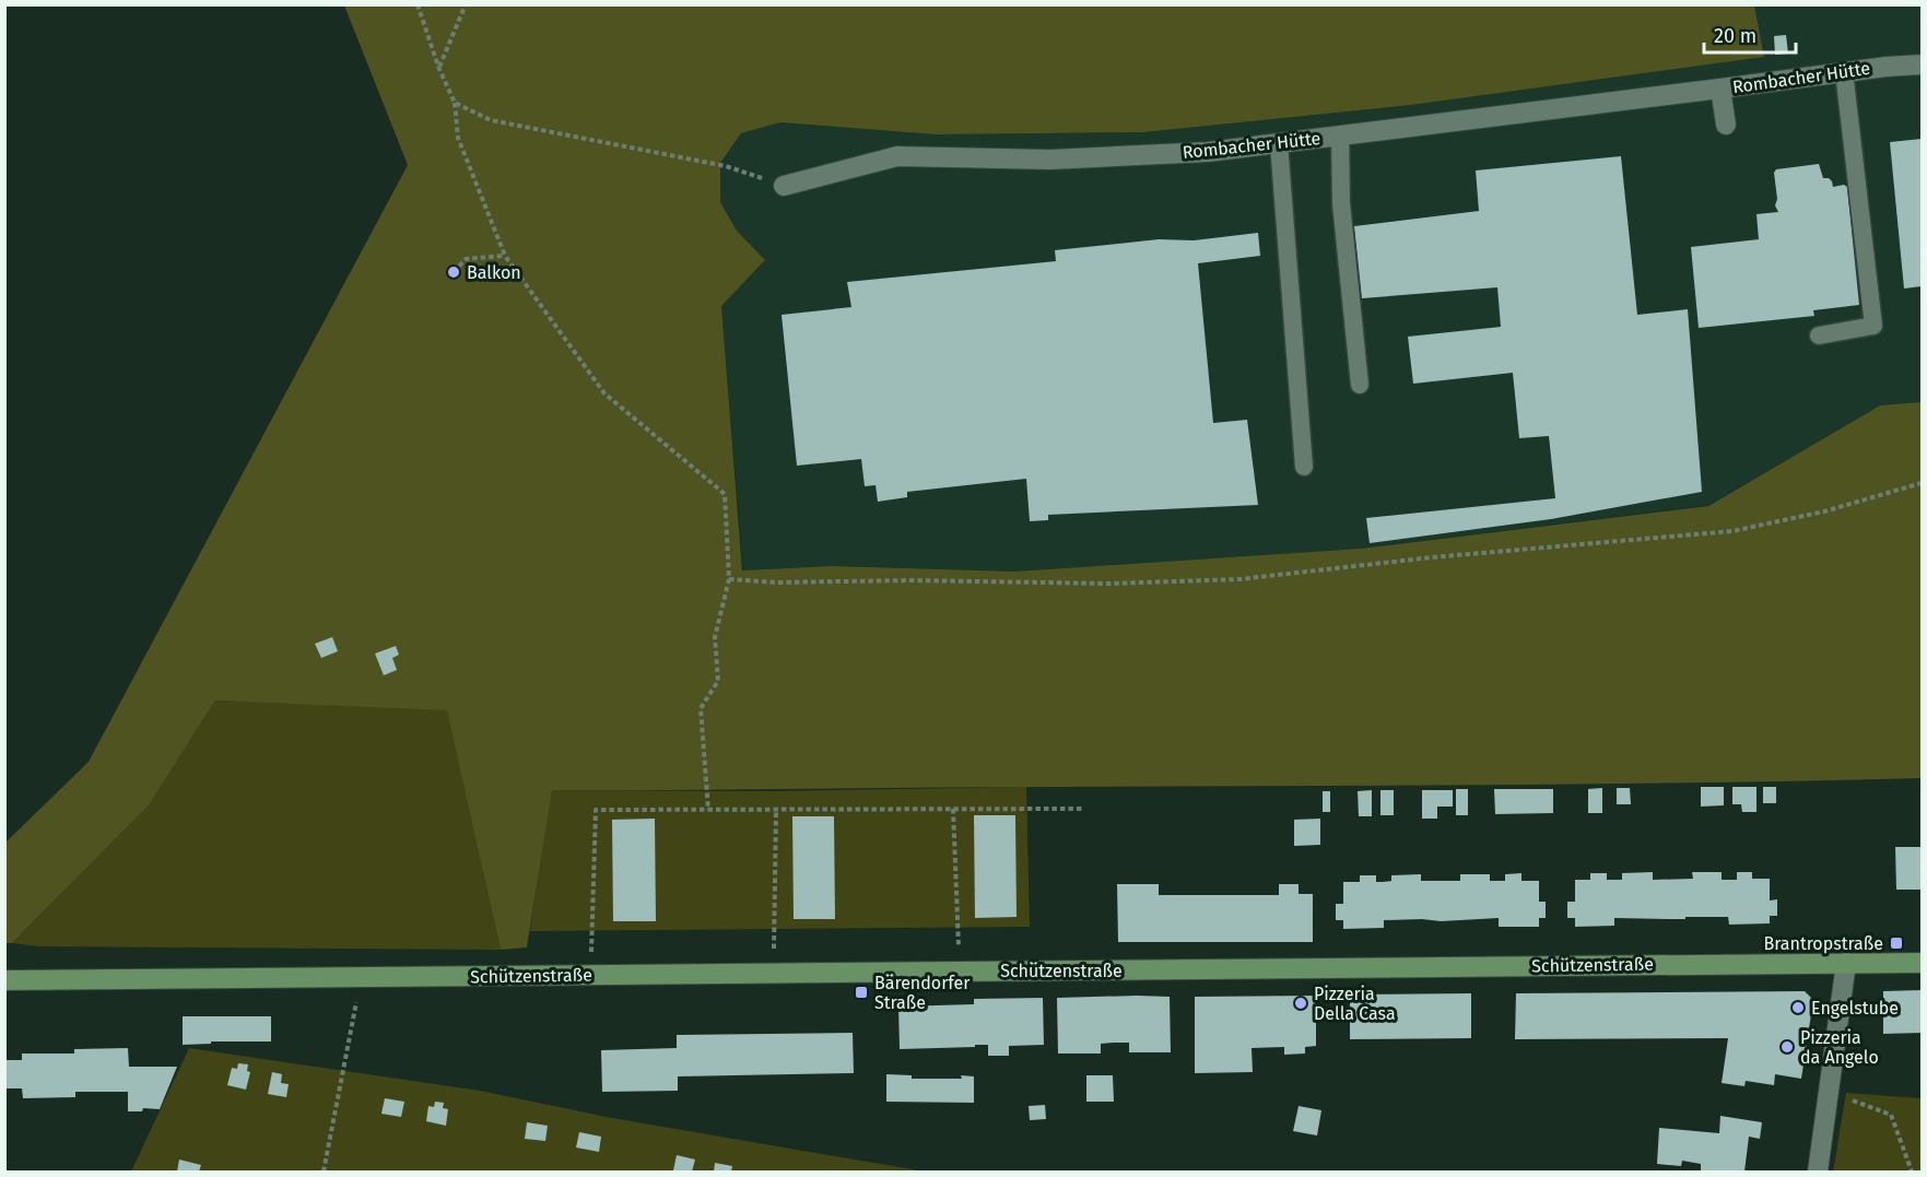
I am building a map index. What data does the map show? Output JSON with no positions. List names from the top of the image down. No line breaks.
{"streets":{"street":["Rombacher Hütte","Schützenstraße"]},"places":{"other":["Balkon","Pizzeria Della Casa","Engelstube","Pizzeria da Angelo"],"transit":["Brantropstraße","Bärendorfer Straße"]},"scale_bar":"20 m"}
